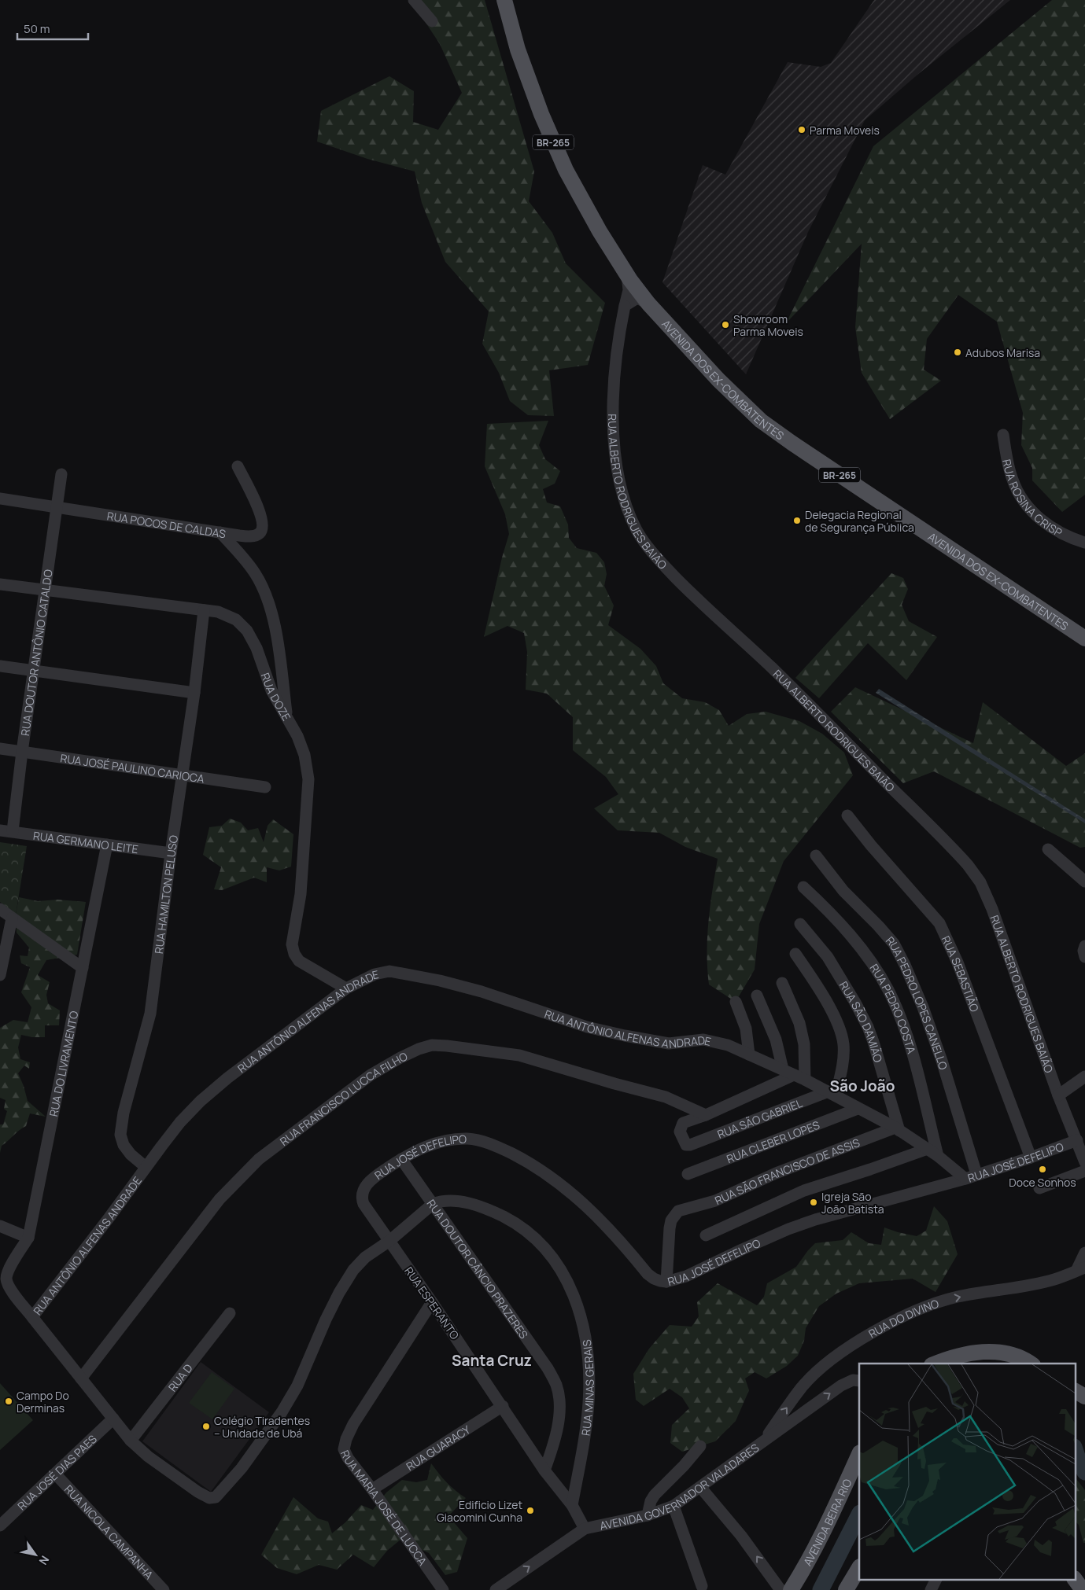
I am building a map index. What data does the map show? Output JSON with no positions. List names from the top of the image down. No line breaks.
{"streets":{"main road":["BR-265","AVENIDA DOS EX-COMBATENTES","AVENIDA BEIRA RIO"],"street":["RUA ALBERTO RODRIGUES BAIÃO","RUA ROSINA CRISP","RUA POCOS DE CALDAS","RUA DOUTOR ANTÔNIO CATALDO","RUA DOZE","RUA JOSÉ PAULINO CARIOCA","RUA GERMANO LEITE","RUA HAMILTON PELUSO","RUA SEBASTIÃO","RUA PEDRO LOPES CANELLO","RUA PEDRO COSTA","RUA ANTÔNIO ALFENAS ANDRADE","RUA SÃO DAMIÃO","RUA DO LIVRAMENTO","RUA FRANCISCO LUCCA FILHO","RUA SÃO GABRIEL","RUA CLEBER LOPES","RUA JOSÉ DEFELIPO","RUA SÃO FRANCISCO DE ASSIS","RUA DOUTOR CÂNCIO PRAZERES","RUA ESPERANTO","RUA DO DIVINO","RUA D","RUA MINAS GERAIS","RUA GUARACY","RUA JOSÉ DIAS PAES","AVENIDA GOVERNADOR VALADARES","RUA MARIA JOSÉ DE LUCCA","RUA NICOLA CAMPANHA"]},"crossings":[["AVENIDA DOS EX-COMBATENTES","RUA ALBERTO RODRIGUES BAIÃO"],["RUA ALBERTO RODRIGUES BAIÃO","RUA JOSÉ DEFELIPO"],["RUA POCOS DE CALDAS","RUA DOUTOR ANTÔNIO CATALDO"],["RUA DOUTOR ANTÔNIO CATALDO","RUA DOZE"],["RUA DOUTOR ANTÔNIO CATALDO","RUA JOSÉ PAULINO CARIOCA"],["RUA DOUTOR ANTÔNIO CATALDO","RUA GERMANO LEITE"],["RUA DOZE","RUA HAMILTON PELUSO"],["RUA DOZE","RUA ANTÔNIO ALFENAS ANDRADE"],["RUA JOSÉ PAULINO CARIOCA","RUA HAMILTON PELUSO"],["RUA GERMANO LEITE","RUA HAMILTON PELUSO"],["RUA GERMANO LEITE","RUA DO LIVRAMENTO"],["RUA HAMILTON PELUSO","RUA ANTÔNIO ALFENAS ANDRADE"],["RUA SEBASTIÃO","RUA JOSÉ DEFELIPO"],["RUA PEDRO LOPES CANELLO","RUA ANTÔNIO ALFENAS ANDRADE"],["RUA PEDRO LOPES CANELLO","RUA JOSÉ DEFELIPO"],["RUA PEDRO COSTA","RUA ANTÔNIO ALFENAS ANDRADE"],["RUA ANTÔNIO ALFENAS ANDRADE","RUA SÃO DAMIÃO"],["RUA ANTÔNIO ALFENAS ANDRADE","RUA DO LIVRAMENTO"],["RUA ANTÔNIO ALFENAS ANDRADE","RUA FRANCISCO LUCCA FILHO"],["RUA ANTÔNIO ALFENAS ANDRADE","RUA SÃO GABRIEL"],["RUA ANTÔNIO ALFENAS ANDRADE","RUA CLEBER LOPES"],["RUA ANTÔNIO ALFENAS ANDRADE","RUA JOSÉ DEFELIPO"],["RUA ANTÔNIO ALFENAS ANDRADE","RUA SÃO FRANCISCO DE ASSIS"],["RUA ANTÔNIO ALFENAS ANDRADE","RUA D"],["RUA ANTÔNIO ALFENAS ANDRADE","RUA MINAS GERAIS"],["RUA ANTÔNIO ALFENAS ANDRADE","RUA JOSÉ DIAS PAES"],["RUA SÃO DAMIÃO","RUA SÃO FRANCISCO DE ASSIS"],["RUA FRANCISCO LUCCA FILHO","RUA SÃO GABRIEL"],["RUA JOSÉ DEFELIPO","RUA SÃO FRANCISCO DE ASSIS"],["RUA JOSÉ DEFELIPO","RUA DOUTOR CÂNCIO PRAZERES"],["RUA JOSÉ DEFELIPO","RUA ESPERANTO"],["RUA DOUTOR CÂNCIO PRAZERES","RUA ESPERANTO"],["RUA DOUTOR CÂNCIO PRAZERES","RUA MINAS GERAIS"],["RUA ESPERANTO","RUA MINAS GERAIS"],["RUA ESPERANTO","RUA GUARACY"],["RUA ESPERANTO","RUA MARIA JOSÉ DE LUCCA"],["RUA DO DIVINO","AVENIDA GOVERNADOR VALADARES"],["RUA GUARACY","RUA MARIA JOSÉ DE LUCCA"],["RUA JOSÉ DIAS PAES","RUA NICOLA CAMPANHA"]],"one_way":["RUA DO DIVINO","AVENIDA GOVERNADOR VALADARES"],"districts":["São João","Santa Cruz"],"places":["Parma Moveis","Showroom Parma Moveis","Adubos Marisa","Delegacia Regional de Segurança Pública","Doce Sonhos","Igreja São João Batista","Campo Do Derminas","Colégio Tiradentes – Unidade de Ubá","Edificio Lizet Giacomini Cunha"],"scale_bar":"50 m","north":"bottom right"}
